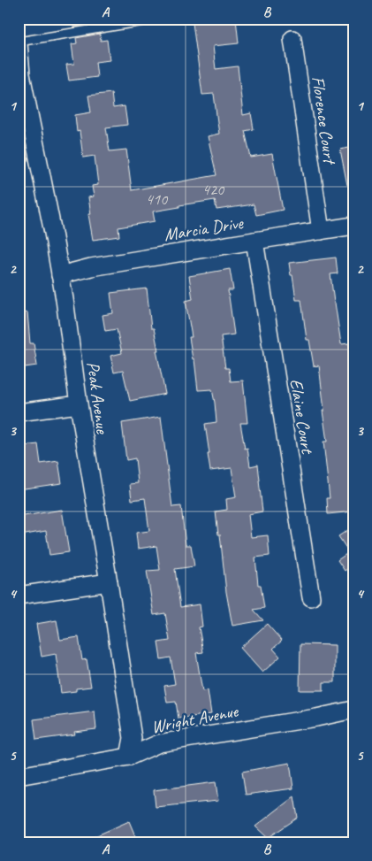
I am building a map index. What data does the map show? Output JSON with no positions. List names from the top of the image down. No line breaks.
{"streets":{"street":["Florence Court","Marcia Drive","Peak Avenue","Elaine Court","Wright Avenue"]},"crossings":[["Florence Court","Marcia Drive"],["Marcia Drive","Peak Avenue"],["Marcia Drive","Elaine Court"],["Peak Avenue","Wright Avenue"]],"house_numbers":["420","410"],"grid":{"columns":["A","B"],"rows":["1","2","3","4","5"]}}
